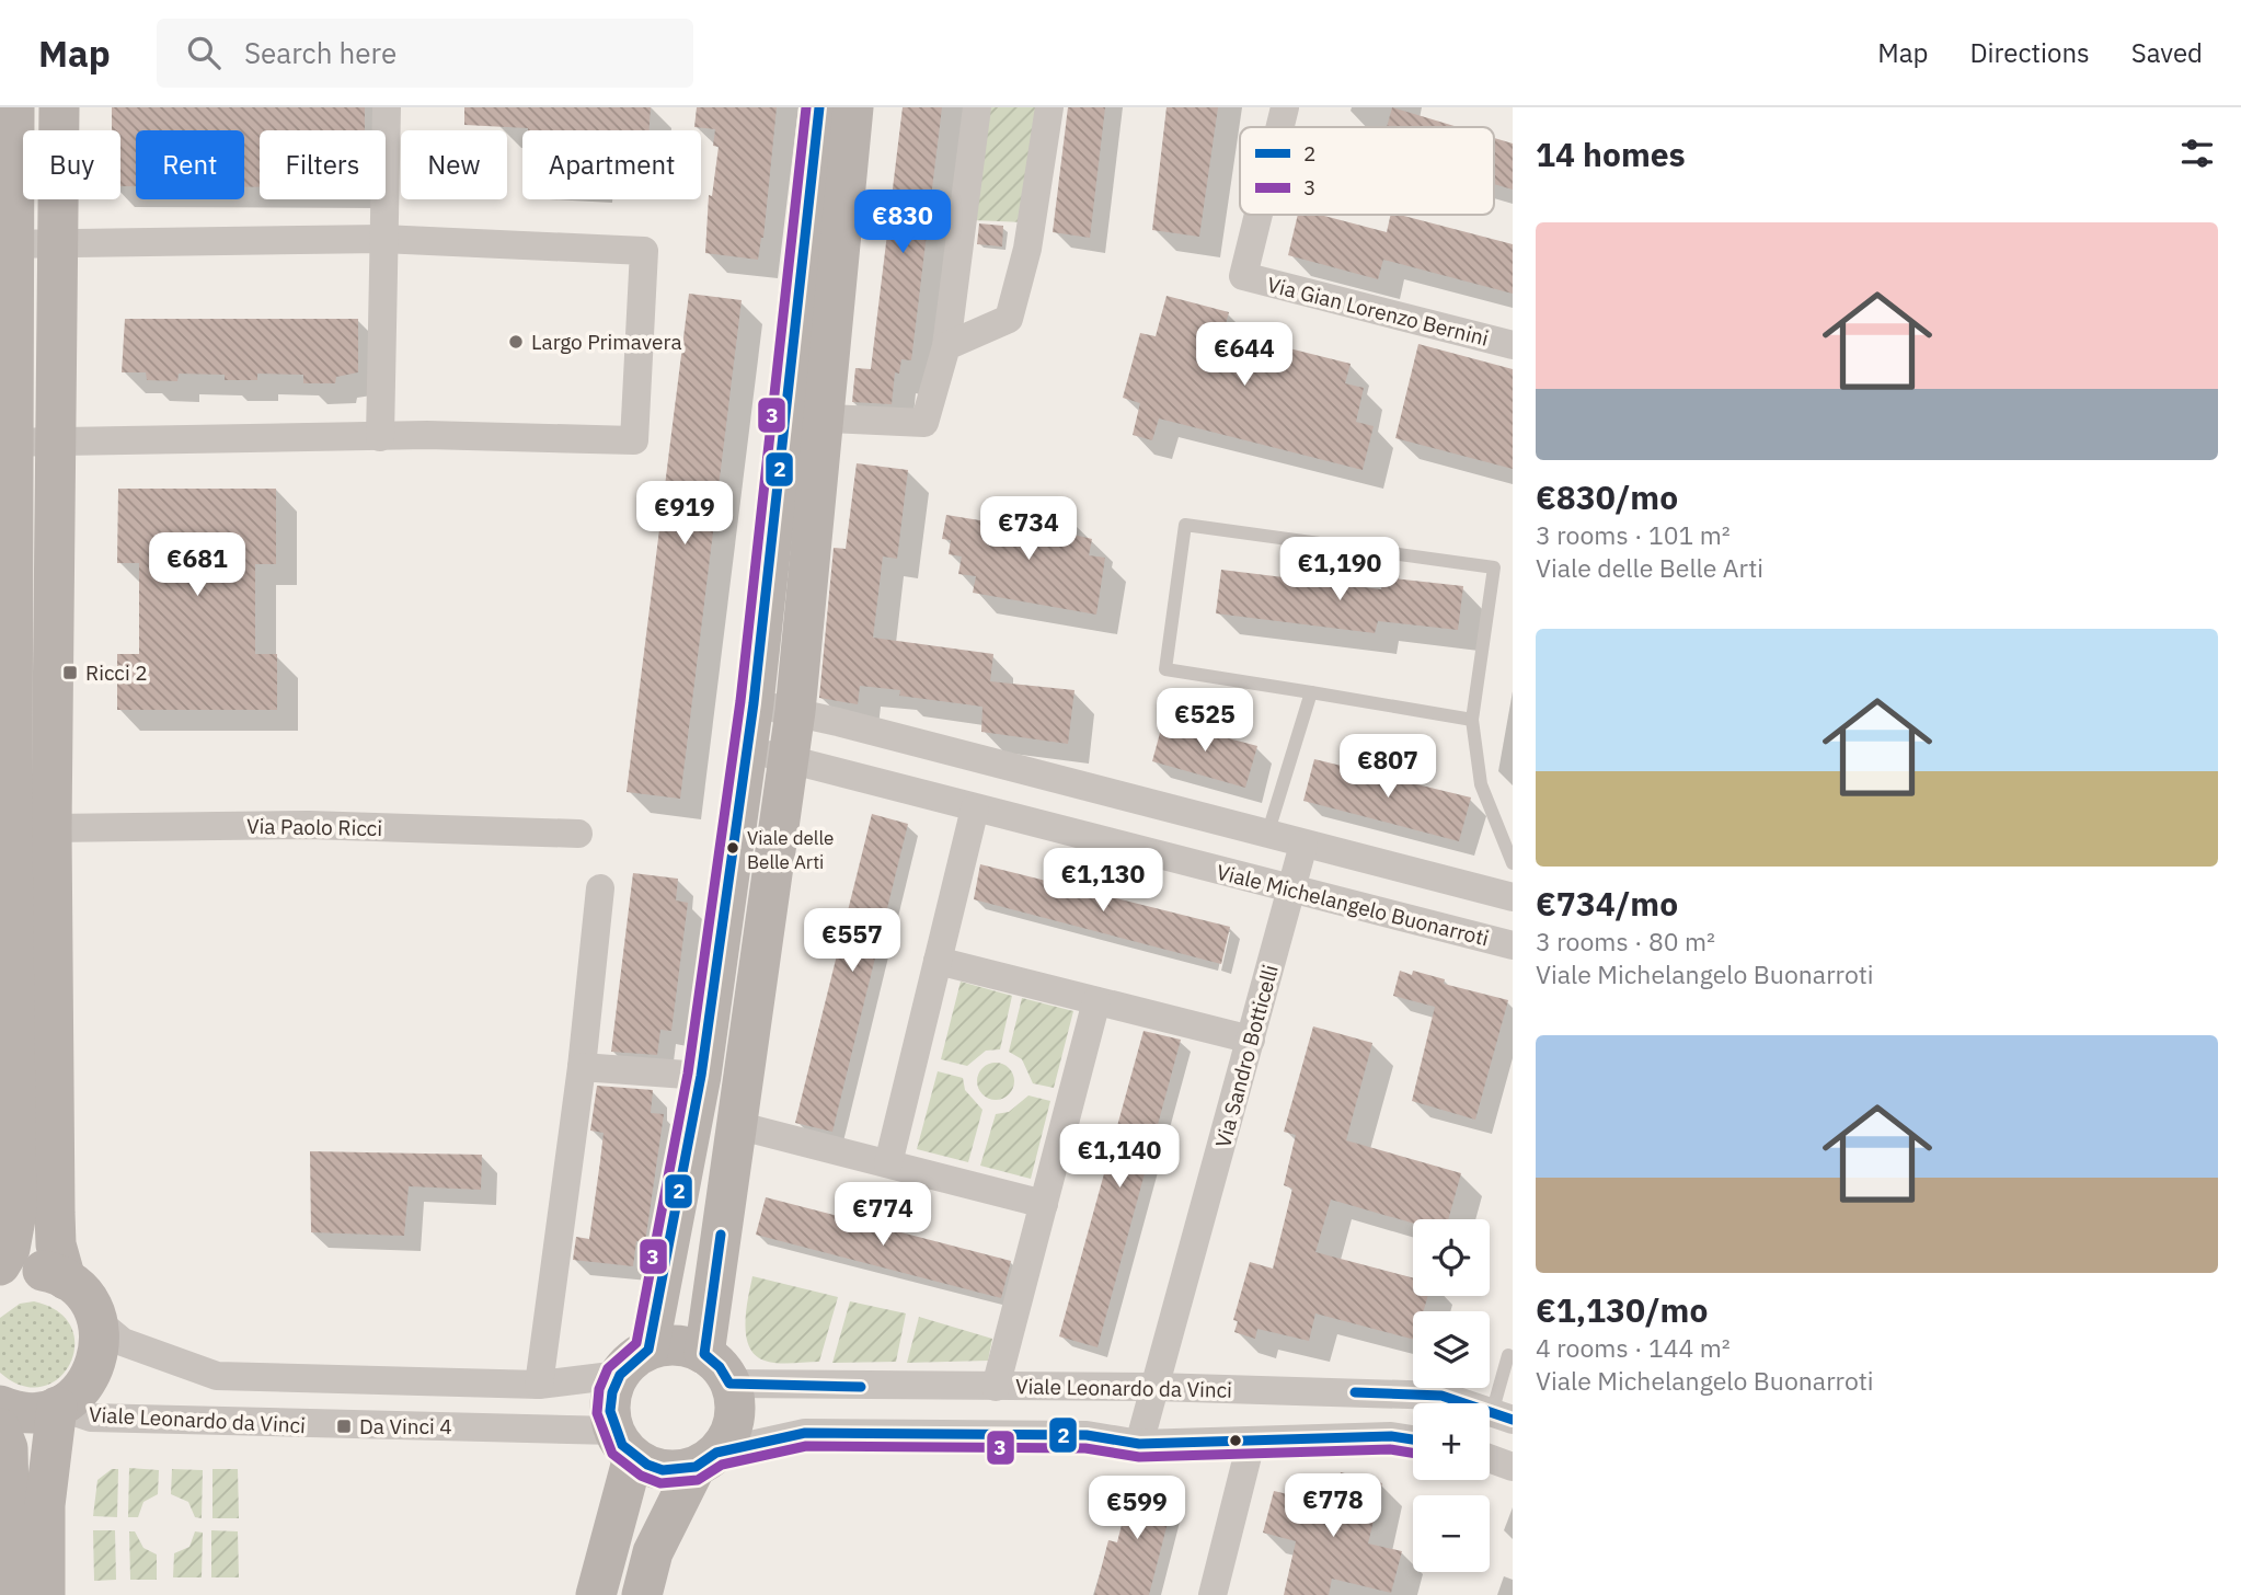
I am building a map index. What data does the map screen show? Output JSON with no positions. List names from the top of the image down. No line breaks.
{"streets":{"street":["Via Gian Lorenzo Bernini","Via Paolo Ricci","Viale Michelangelo Buonarroti","Via Sandro Botticelli","Viale Leonardo da Vinci"]},"crossings":[["Viale Michelangelo Buonarroti","Via Sandro Botticelli"],["Via Sandro Botticelli","Viale Leonardo da Vinci"]],"places":{"other":["Largo Primavera","Viale delle Belle Arti"],"transit":["Ricci 2","Da Vinci 4"]},"lines":["transit line 2","transit line 3"],"legend":["2","3"],"page":{"header":"Map","search":"Search here","nav":["Map","Directions","Saved"],"heading":"14 homes","chip":["Buy","Rent","Filters","New","Apartment"],"price":["€830","€644","€919","€734","€681","€1,190","€525","€807","€1,130","€557","€1,140","€774","€778","€599"],"list":[{"name":"€830/mo","note":"3 rooms · 101 m² · Viale delle Belle Arti"},{"name":"€734/mo","note":"3 rooms · 80 m² · Viale Michelangelo Buonarroti"},{"name":"€1,130/mo","note":"4 rooms · 144 m² · Viale Michelangelo Buonarroti"}],"map_buttons":["+","−"]}}
